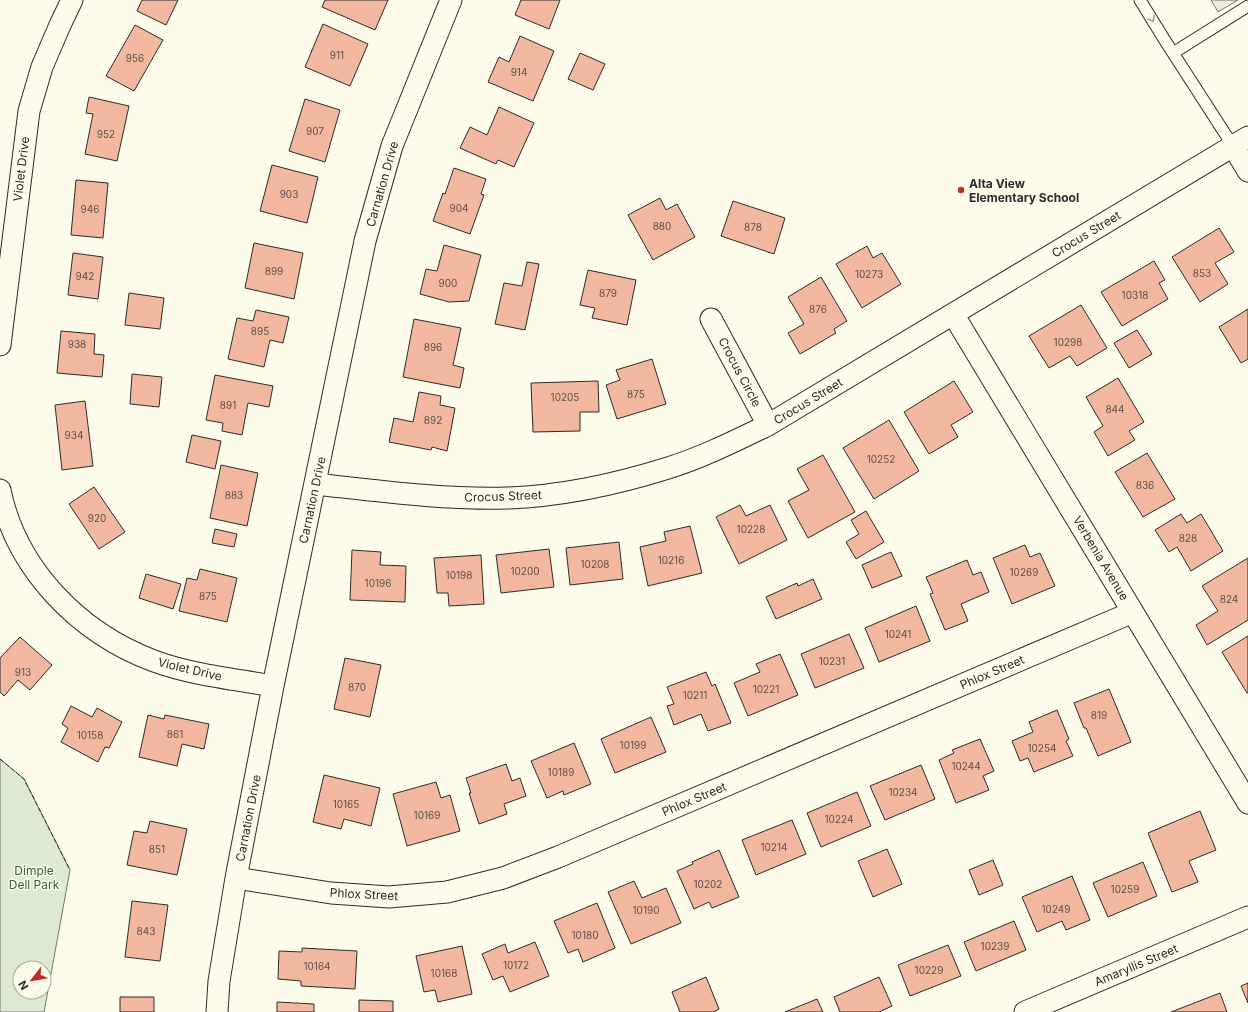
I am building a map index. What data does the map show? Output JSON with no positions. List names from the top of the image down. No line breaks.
{"streets":{"street":["Violet Drive","Carnation Drive","Crocus Street","Crocus Circle","Verbenia Avenue","Phlox Street","Amaryllis Street"]},"crossings":[["Violet Drive","Carnation Drive"],["Carnation Drive","Crocus Street"],["Carnation Drive","Phlox Street"],["Crocus Street","Crocus Circle"],["Crocus Street","Verbenia Avenue"],["Verbenia Avenue","Phlox Street"]],"parks":["Dimple Dell Park"],"places":["Alta View Elementary School"],"house_numbers":["911","956","914","907","952","903","904","946","880","878","899","853","10273","942","900","879","10318","876","895","10298","938","896","875","10205","891","844","892","934","10252","836","883","920","10228","828","10216","10208","10200","10269","10198","10196","875","824","10241","10231","913","870","10221","10211","819","861","10158","10199","10254","10244","10189","10234","10165","10169","10224","10214","851","10202","10259","10249","10190","843","10180","10239","10172","10164","10229","10168"],"north":"bottom left"}
